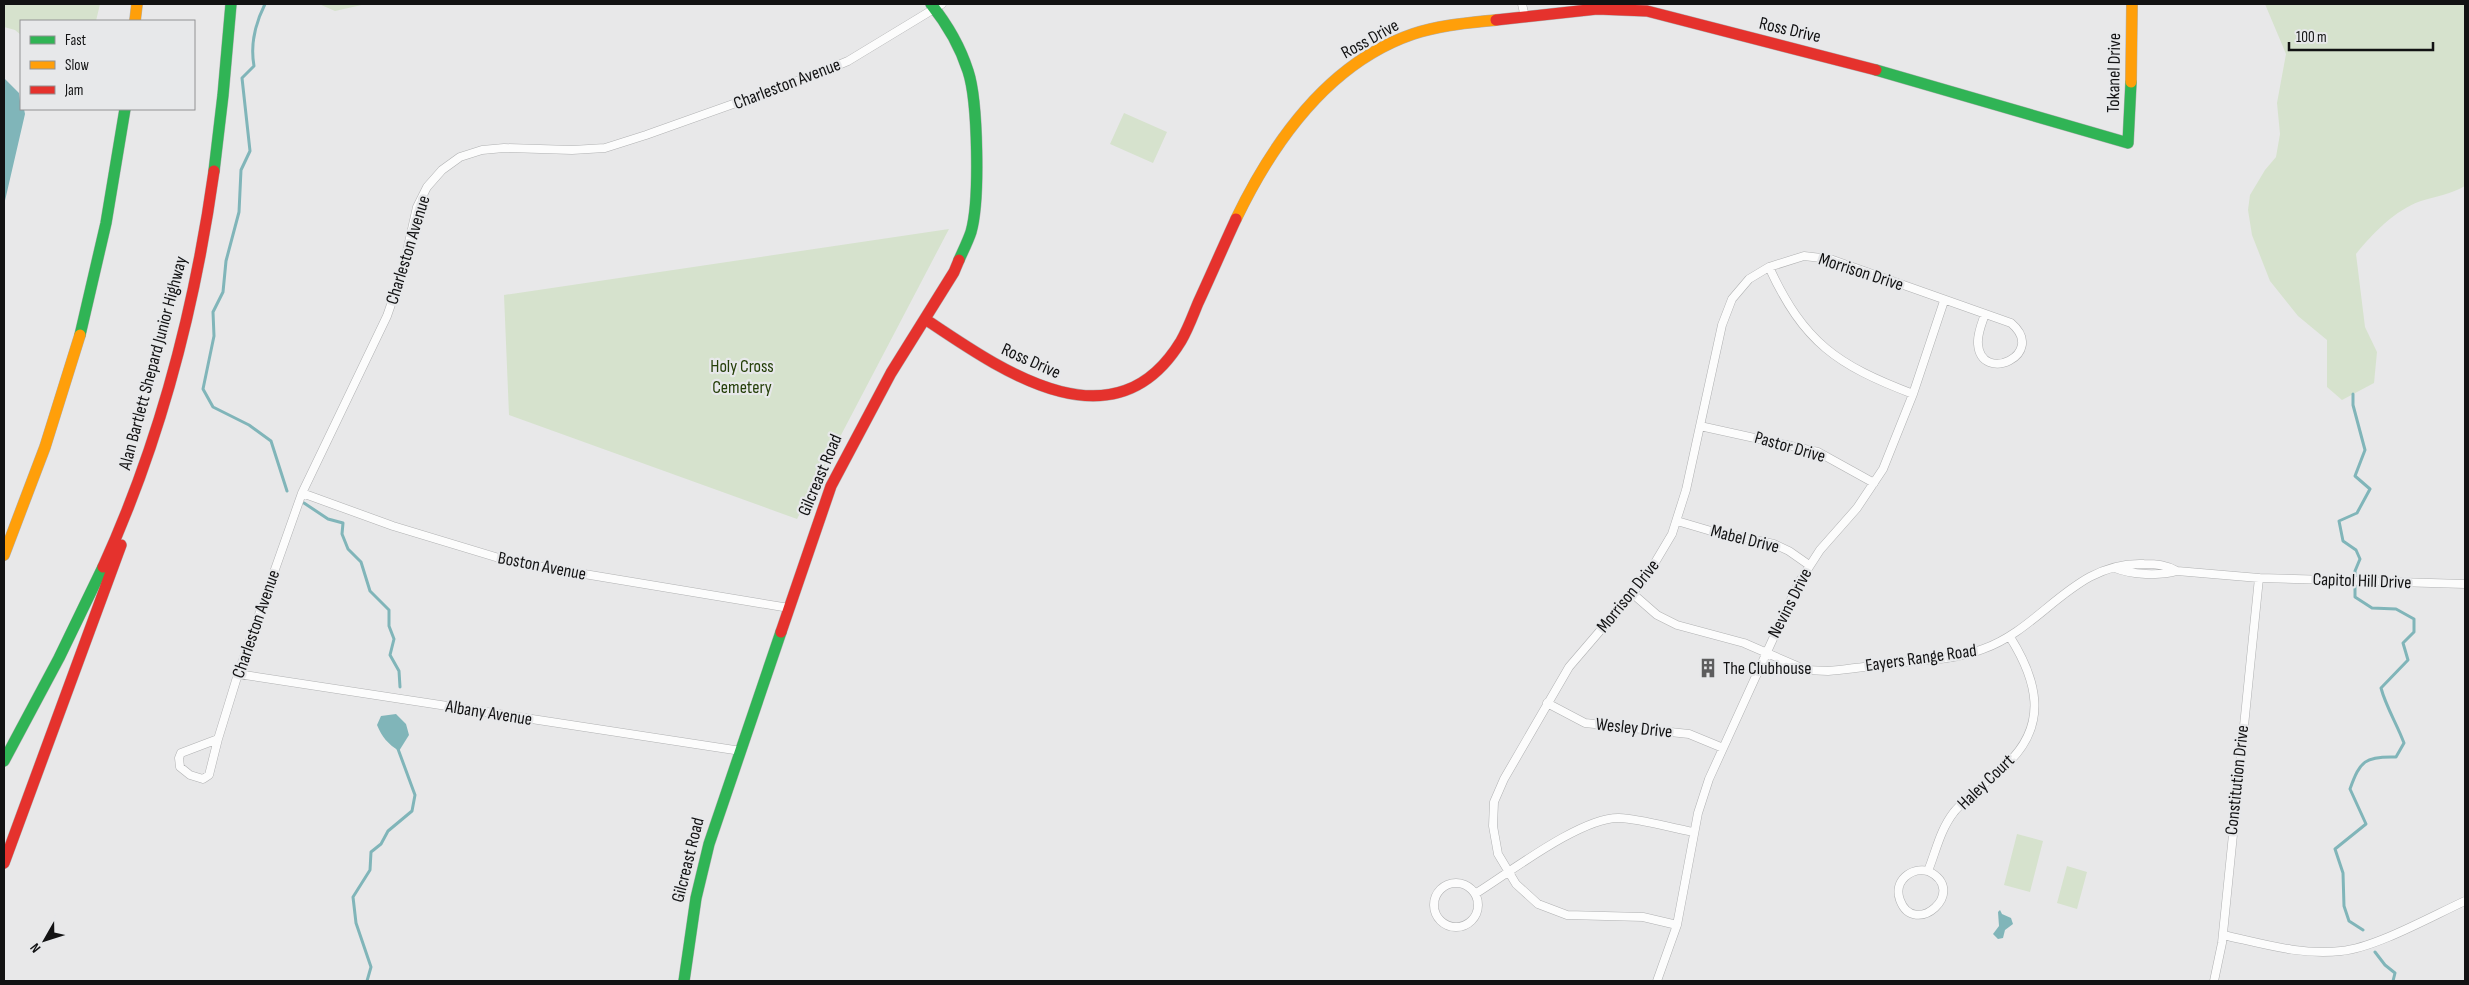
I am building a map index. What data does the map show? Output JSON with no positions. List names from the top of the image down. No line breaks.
{"streets":{"main road":["Ross Drive","Tokanel Drive","Alan Bartlett Shepard Junior Highway","Gilcreast Road"],"street":["Charleston Avenue","Morrison Drive","Pastor Drive","Mabel Drive","Boston Avenue","Capitol Hill Drive","Nevins Drive","Eayers Range Road","Albany Avenue","Wesley Drive","Constitution Drive","Haley Court"]},"crossings":[["Ross Drive","Tokanel Drive"],["Ross Drive","Gilcreast Road"],["Charleston Avenue","Gilcreast Road"],["Charleston Avenue","Boston Avenue"],["Charleston Avenue","Albany Avenue"],["Morrison Drive","Pastor Drive"],["Morrison Drive","Mabel Drive"],["Morrison Drive","Nevins Drive"],["Morrison Drive","Eayers Range Road"],["Morrison Drive","Wesley Drive"],["Pastor Drive","Nevins Drive"],["Gilcreast Road","Boston Avenue"],["Gilcreast Road","Albany Avenue"],["Mabel Drive","Nevins Drive"],["Capitol Hill Drive","Eayers Range Road"],["Capitol Hill Drive","Constitution Drive"],["Nevins Drive","Eayers Range Road"],["Nevins Drive","Wesley Drive"],["Eayers Range Road","Constitution Drive"],["Eayers Range Road","Haley Court"]],"parks":["Holy Cross Cemetery"],"places":{"building":["The Clubhouse"]},"legend":["Fast","Slow","Jam"],"scale_bar":"100 m","north":"bottom left"}
